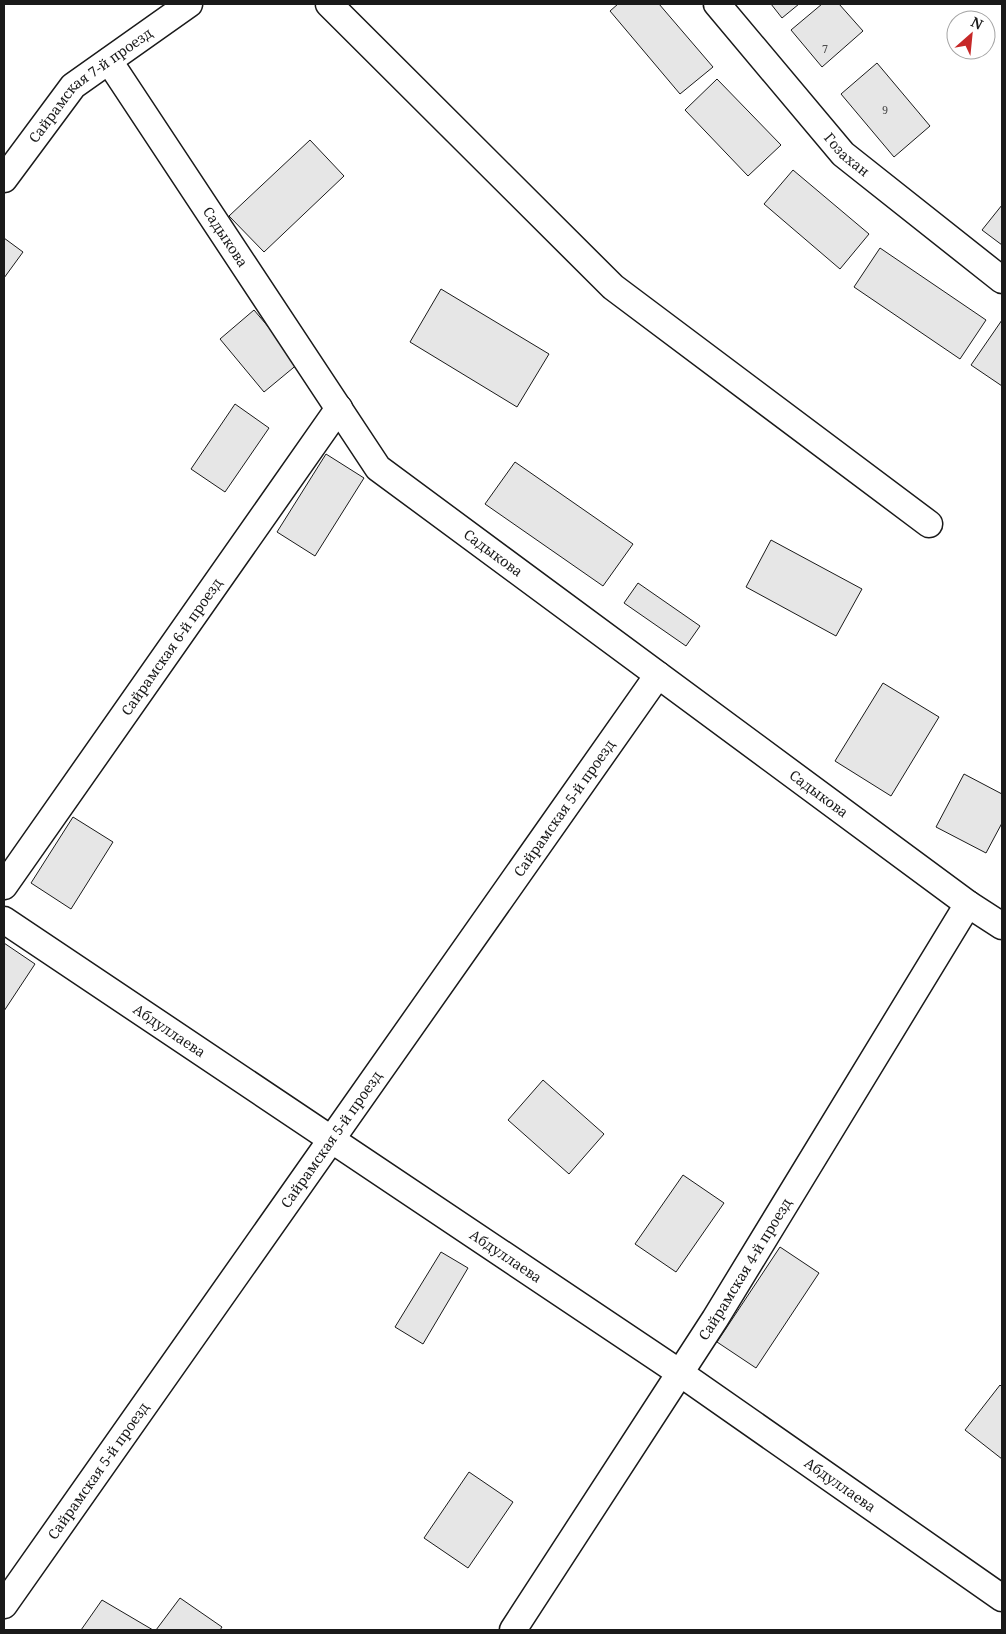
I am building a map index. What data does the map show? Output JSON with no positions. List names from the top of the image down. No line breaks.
{"streets":{"street":["Сайрамская 7-й проезд","Гозахан","Садыкова","Сайрамская 6-й проезд","Сайрамская 5-й проезд","Абдуллаева","Сайрамская 4-й проезд"]},"crossings":[["Сайрамская 7-й проезд","Садыкова"],["Садыкова","Сайрамская 6-й проезд"],["Садыкова","Сайрамская 5-й проезд"],["Садыкова","Сайрамская 4-й проезд"],["Сайрамская 5-й проезд","Абдуллаева"],["Абдуллаева","Сайрамская 4-й проезд"]],"house_numbers":["7","9"],"north":"top right"}
